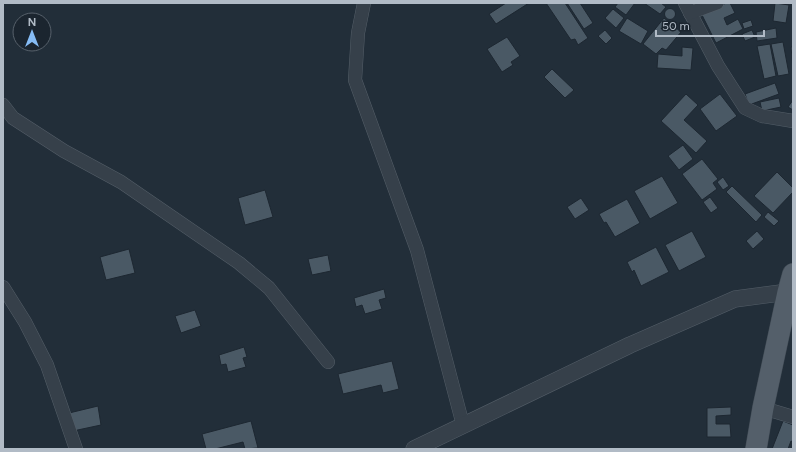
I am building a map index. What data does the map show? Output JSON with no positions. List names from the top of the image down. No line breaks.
{"scale_bar":"50 m","north":"top"}
